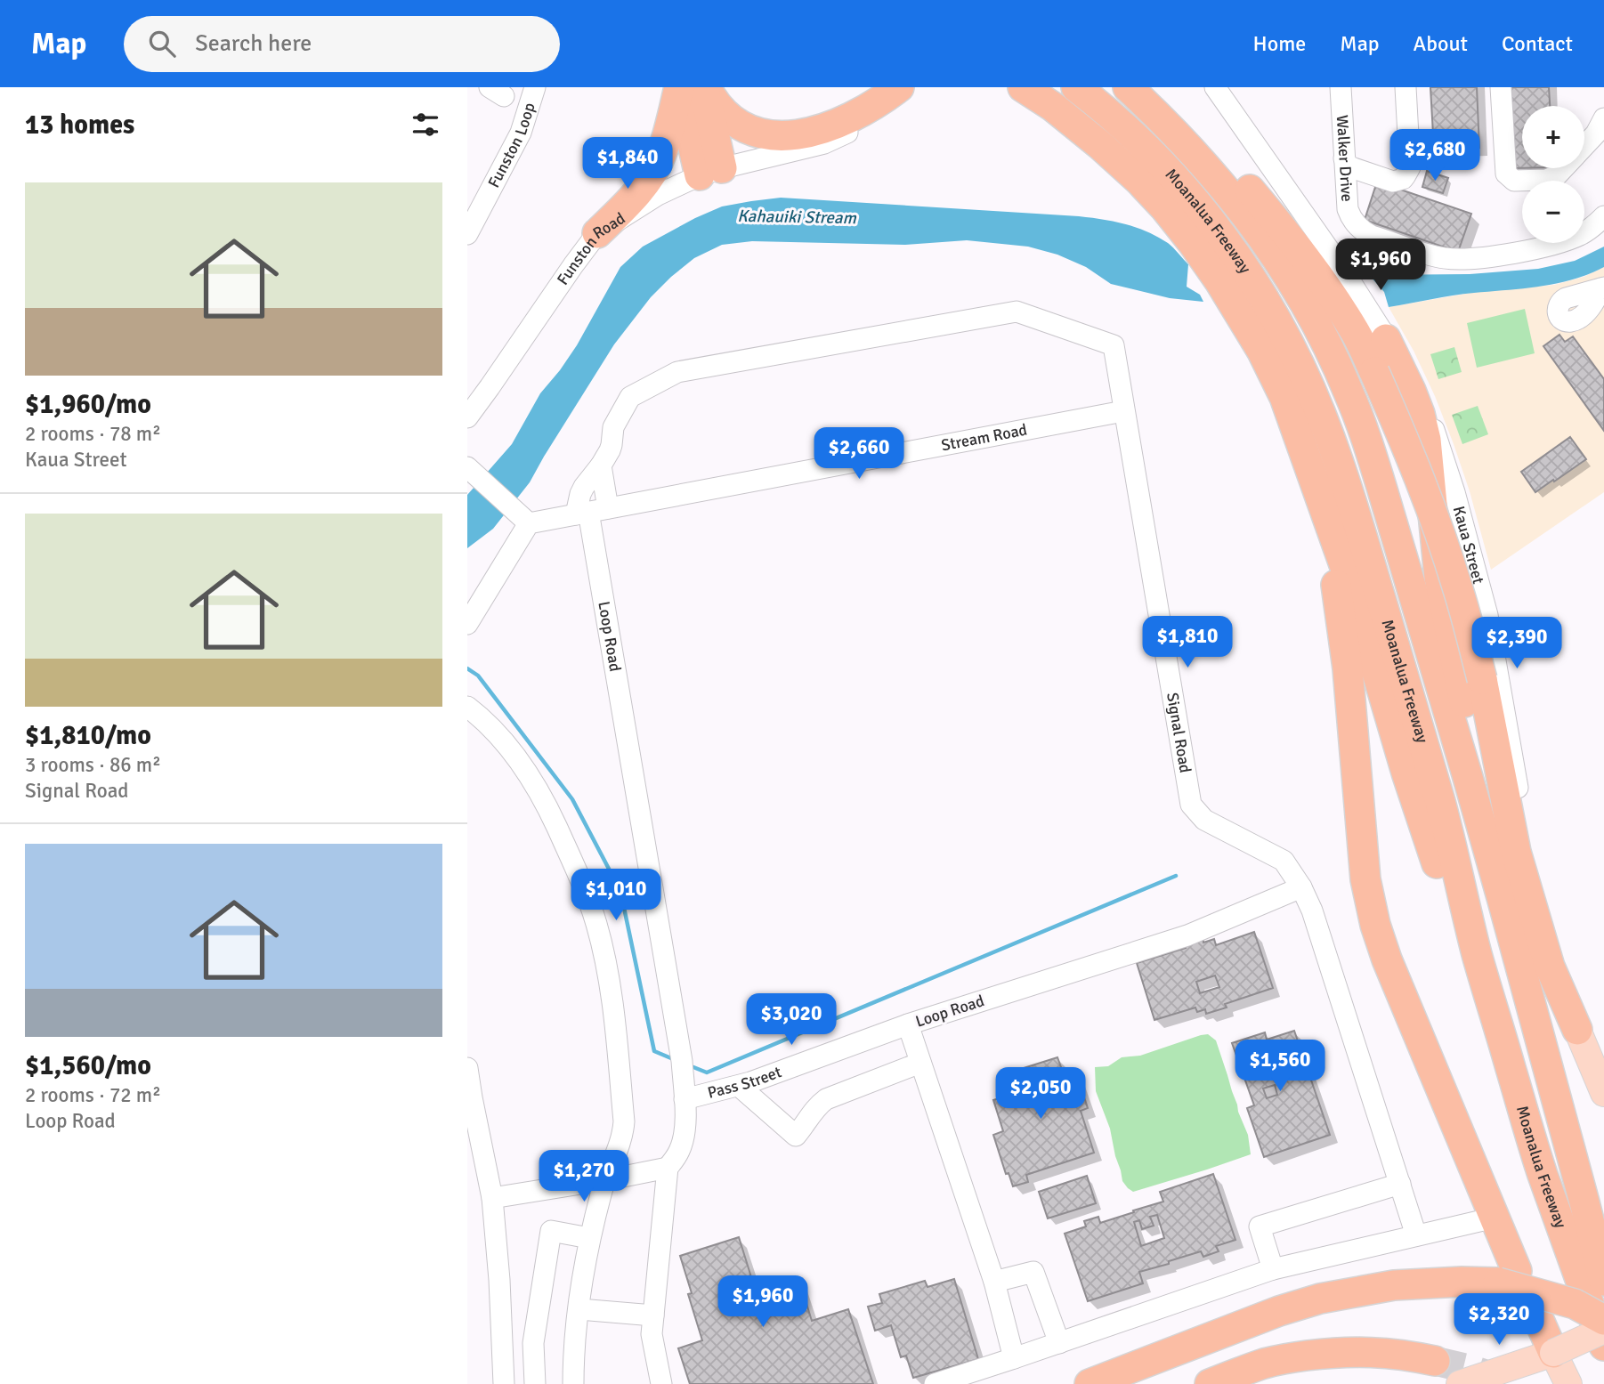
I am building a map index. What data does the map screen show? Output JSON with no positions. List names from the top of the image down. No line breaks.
{"streets":{"highway":["Moanalua Freeway"],"main road":["Kaua Street"],"street":["Funston Loop","Walker Drive","Funston Road","Stream Road","Loop Road","Signal Road","Pass Street"]},"crossings":[["Stream Road","Loop Road"],["Stream Road","Signal Road"],["Loop Road","Signal Road"],["Loop Road","Pass Street"]],"water":["Kahauiki Stream"],"page":{"header":"Map","search":"Search here","nav":["Home","Map","About","Contact"],"heading":"13 homes","map_buttons":["+","−"],"price":["$2,680","$1,840","$1,960","$2,660","$1,810","$2,390","$1,010","$3,020","$1,560","$2,050","$1,270","$1,960","$2,320"],"list":[{"name":"$1,960/mo","note":"2 rooms · 78 m² · Kaua Street"},{"name":"$1,810/mo","note":"3 rooms · 86 m² · Signal Road"},{"name":"$1,560/mo","note":"2 rooms · 72 m² · Loop Road"}]}}
